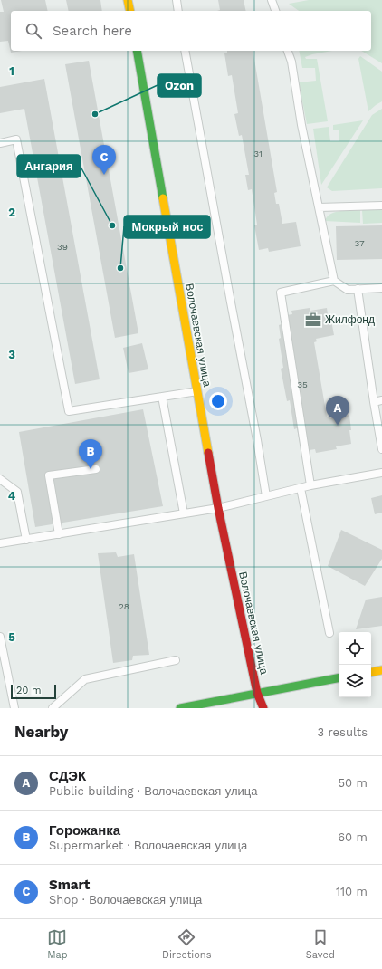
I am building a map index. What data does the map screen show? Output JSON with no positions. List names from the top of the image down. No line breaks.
{"streets":{"street":["Волочаевская улица"]},"places":{"other":["Ozon","Ангария","Мокрый нос"],"office":["Жилфонд"]},"house_numbers":["31","37","39","35","28"],"scale_bar":"20 m","page":{"search":"Search here","pins":["C","A","B"],"scale":"20 m","heading":["Nearby","3 results"],"list":[{"mark":"A","name":"СДЭК","note":"Public building · Волочаевская улица","value":"50 m"},{"mark":"B","name":"Горожанка","note":"Supermarket · Волочаевская улица","value":"60 m"},{"mark":"C","name":"Smart","note":"Shop · Волочаевская улица","value":"110 m"}],"nav":["Map","Directions","Saved"]},"grid":{"rows":["1","2","3","4","5"]}}
